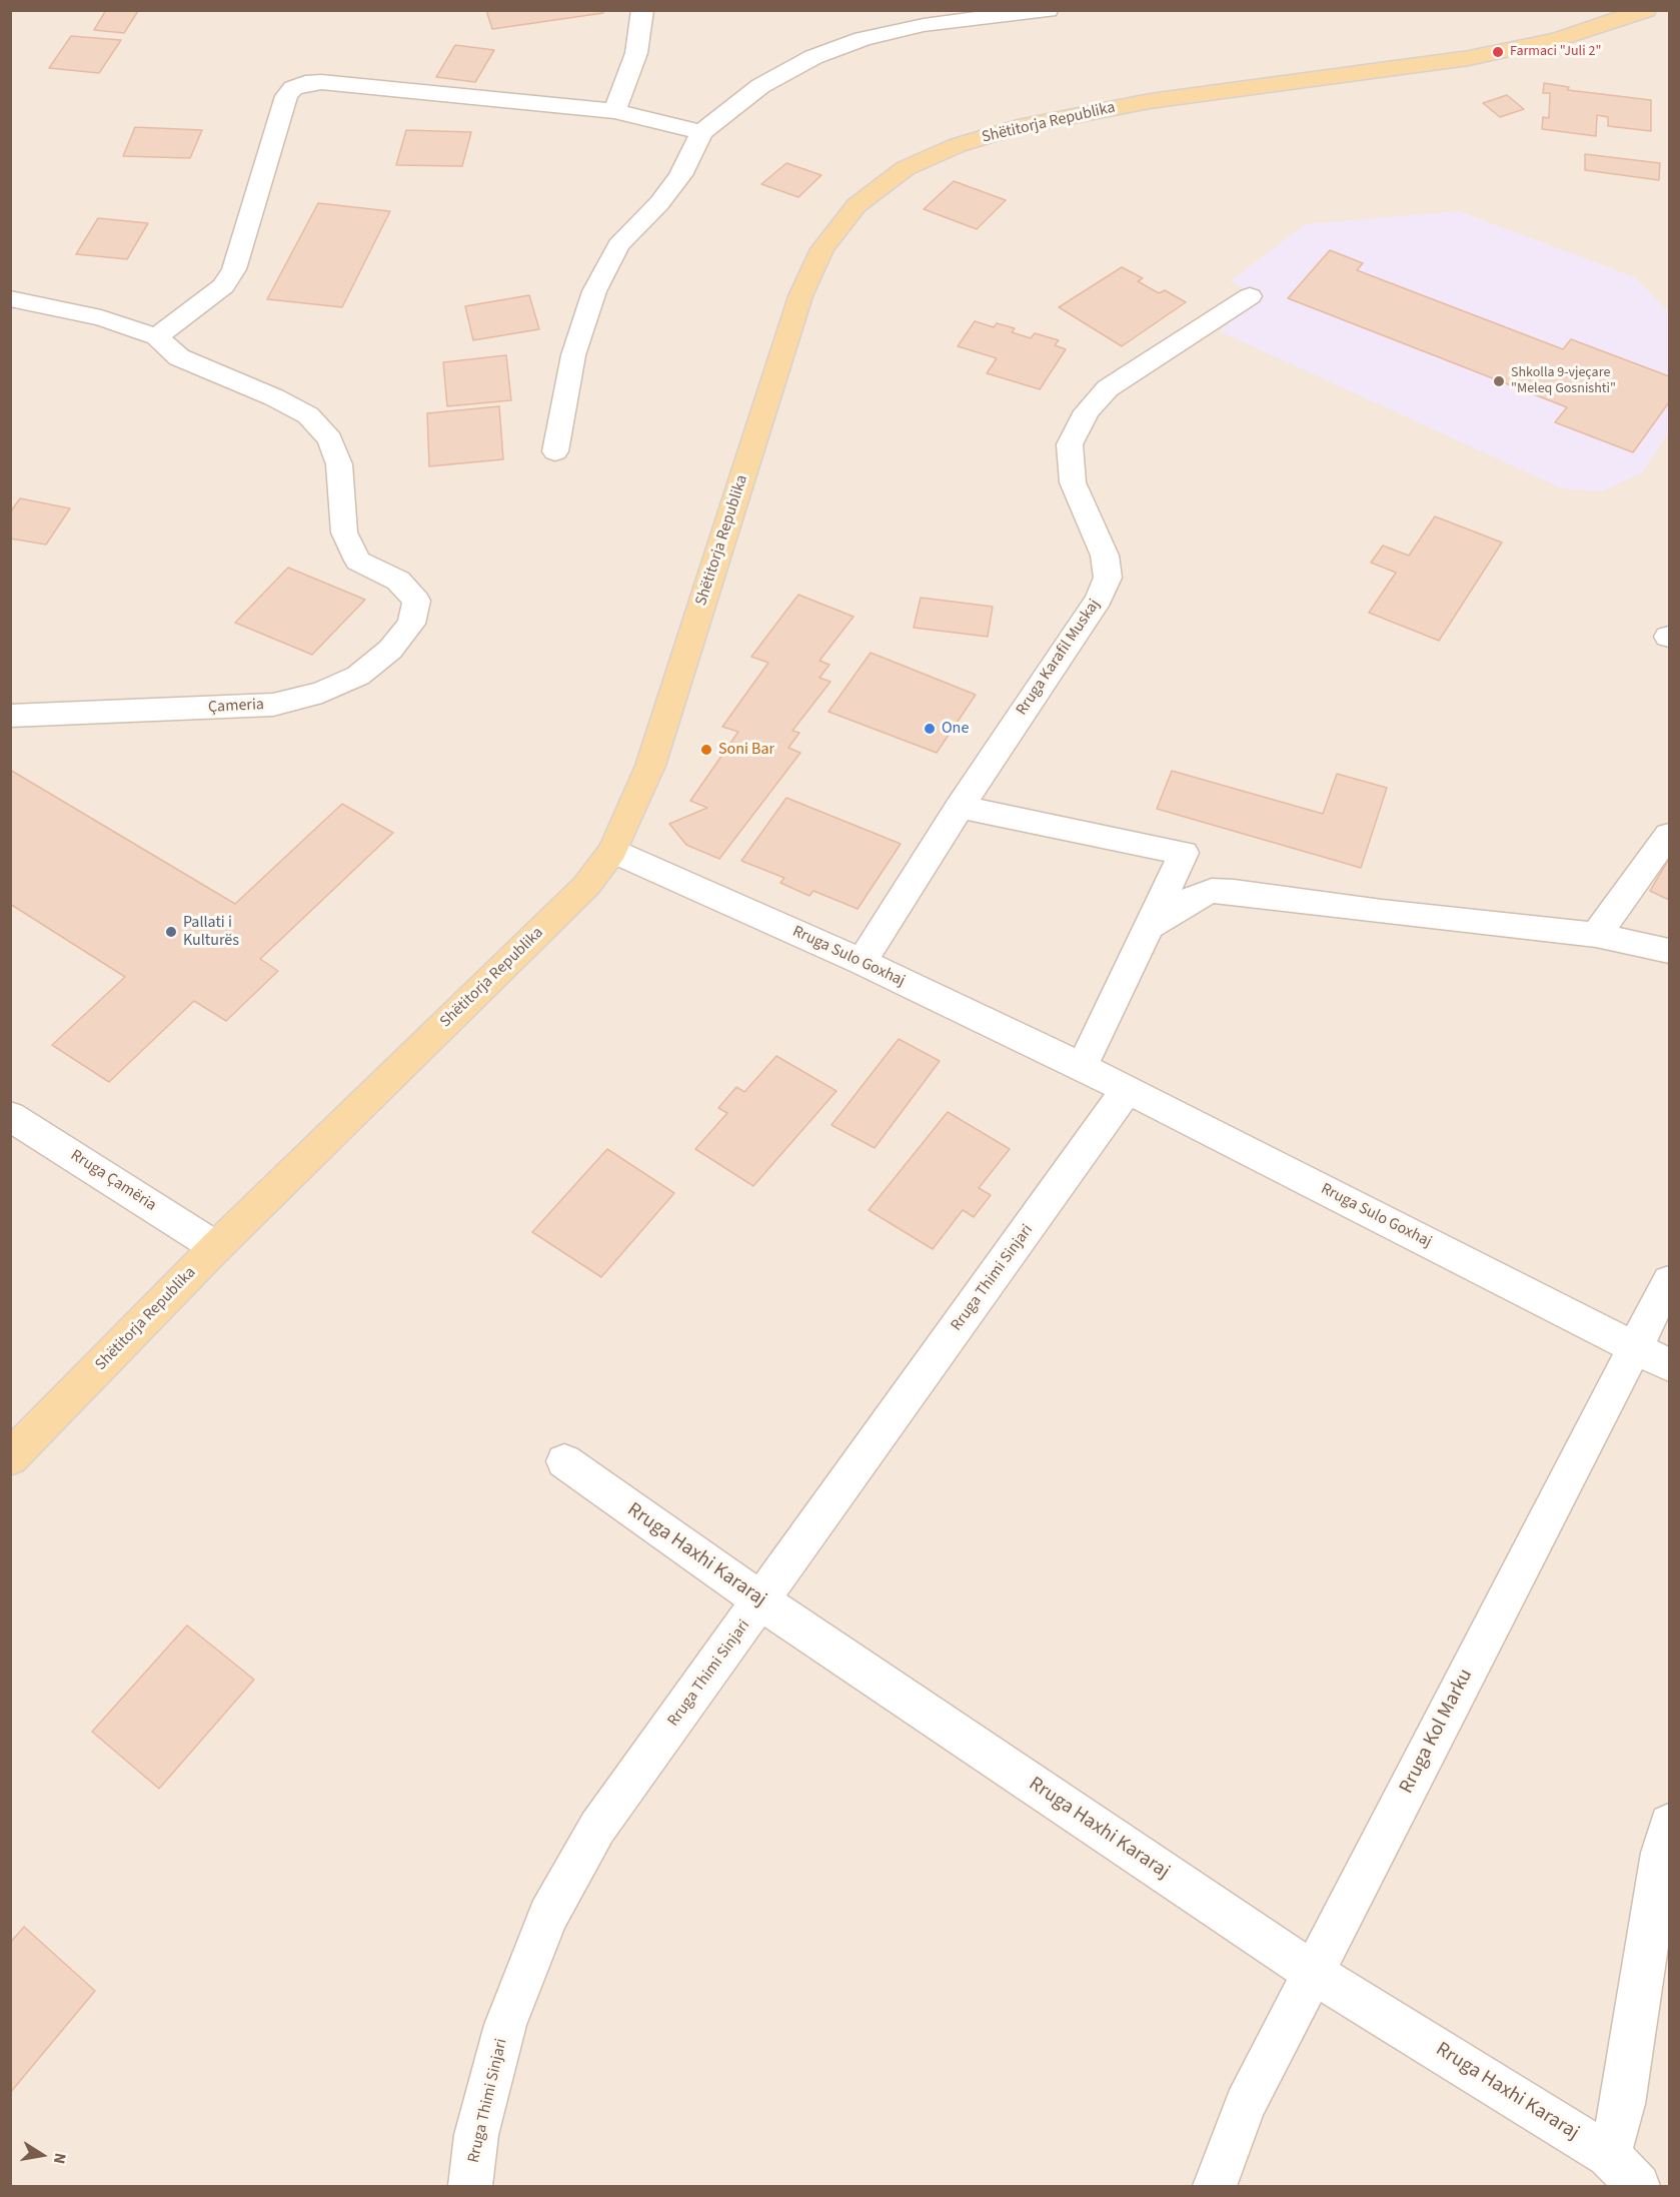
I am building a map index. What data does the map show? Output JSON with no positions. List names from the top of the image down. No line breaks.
{"streets":{"main road":["Shëtitorja Republika"],"street":["Rruga Karafil Muskaj","Çameria","Rruga Sulo Goxhaj","Rruga Çamëria","Rruga Thimi Sinjari","Rruga Haxhi Kararaj","Rruga Kol Marku"]},"crossings":[["Shëtitorja Republika","Rruga Sulo Goxhaj"],["Shëtitorja Republika","Rruga Çamëria"],["Rruga Karafil Muskaj","Rruga Sulo Goxhaj"],["Rruga Sulo Goxhaj","Rruga Thimi Sinjari"],["Rruga Sulo Goxhaj","Rruga Kol Marku"],["Rruga Thimi Sinjari","Rruga Haxhi Kararaj"],["Rruga Haxhi Kararaj","Rruga Kol Marku"]],"places":["Farmaci \"Juli 2\"","Shkolla 9-vjeçare \"Meleq Gosnishti\"","One","Soni Bar","Pallati i Kulturës"],"north":"right"}
